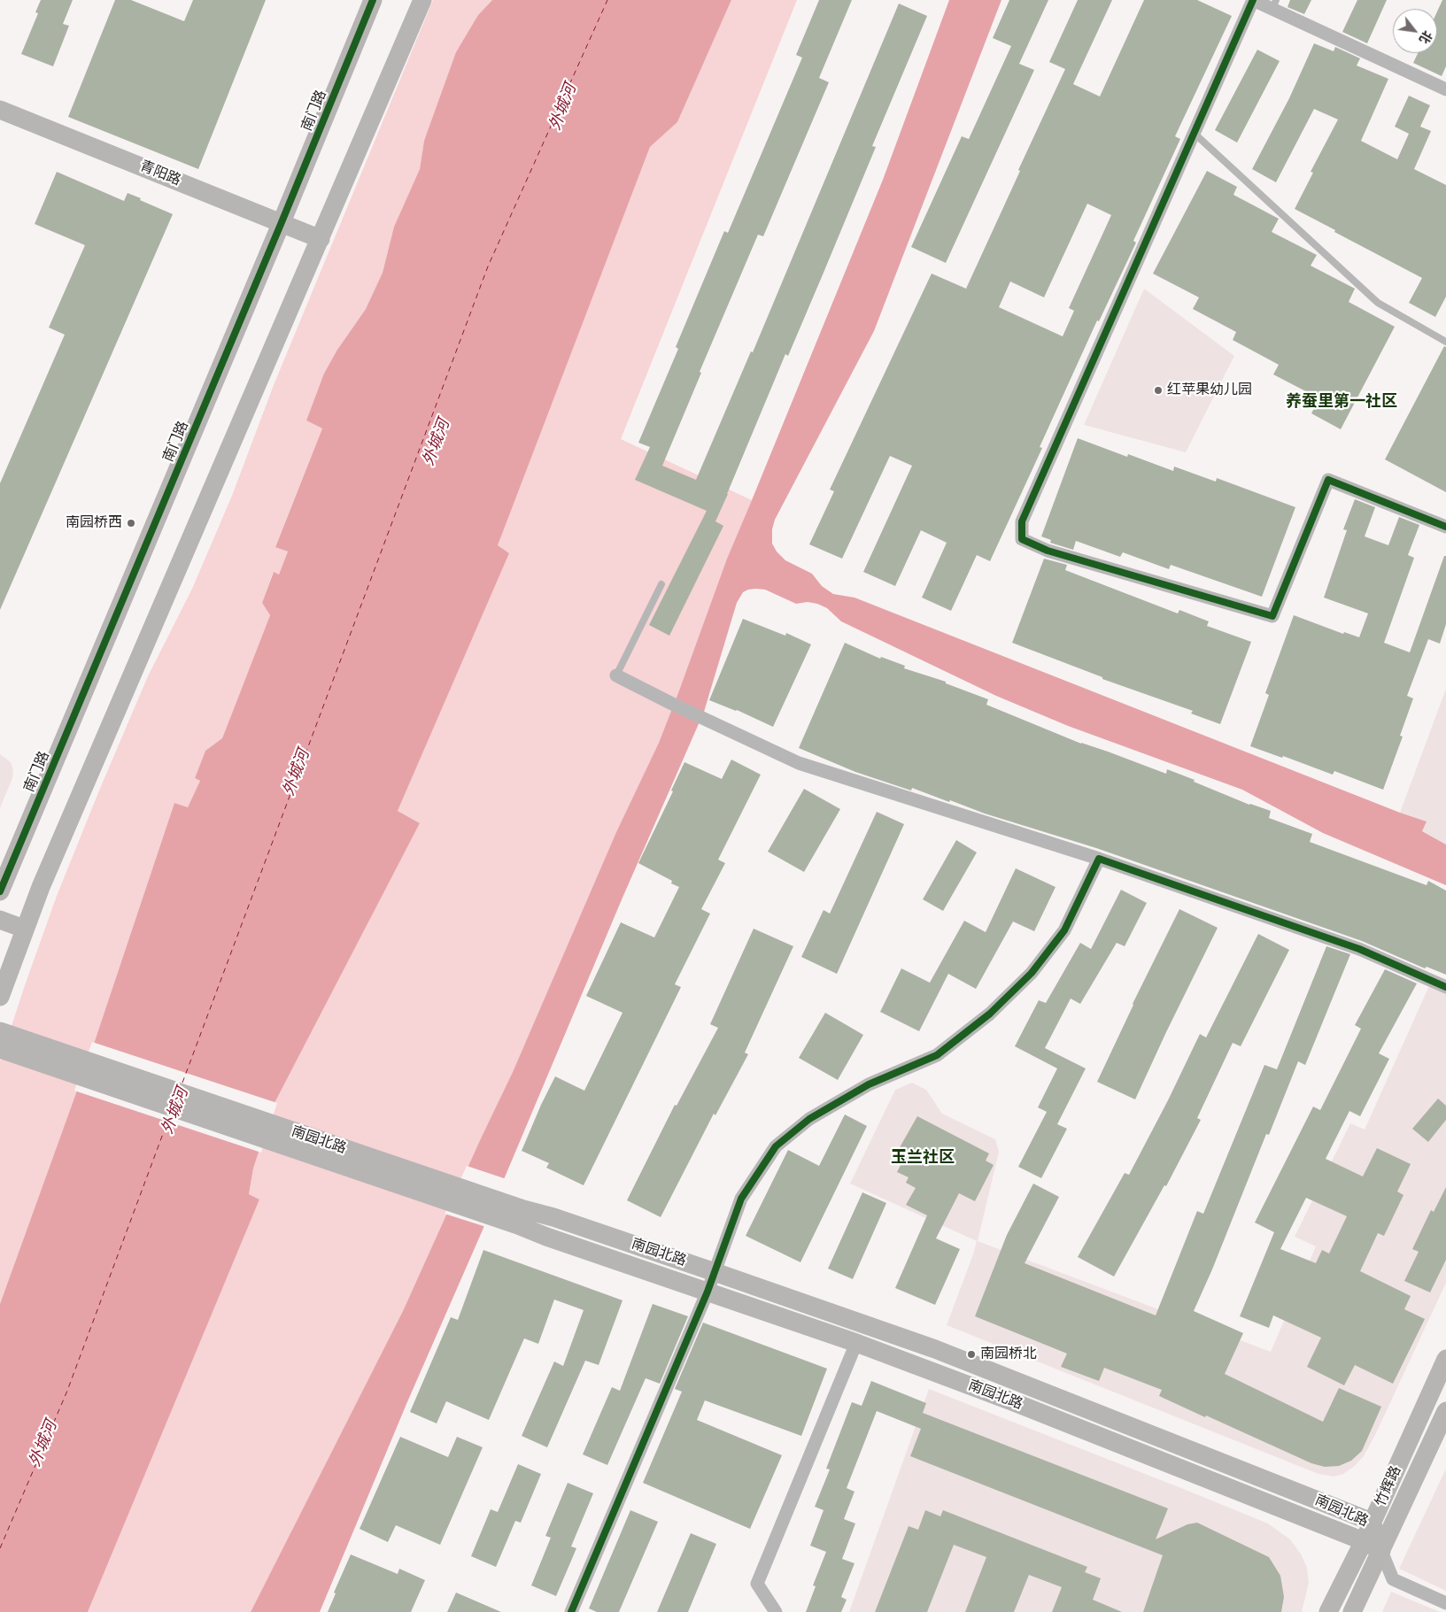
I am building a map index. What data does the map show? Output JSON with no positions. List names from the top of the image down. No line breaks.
{"streets":{"main road":["南门路","青阳路","南园北路","竹辉路"]},"crossings":[["南门路","青阳路"],["南园北路","竹辉路"]],"districts":["养蚕里第一社区","玉兰社区"],"water":["外城河"],"places":["红苹果幼儿园","南园桥西","南园桥北"],"north":"bottom right"}
